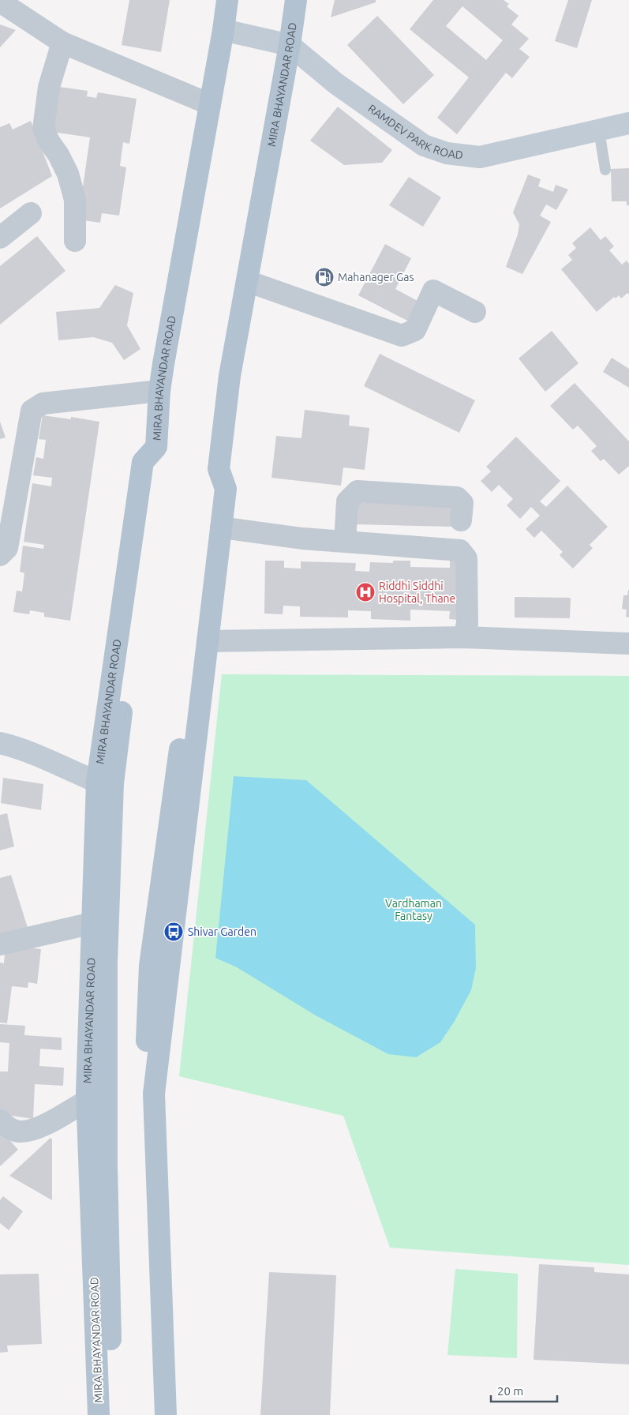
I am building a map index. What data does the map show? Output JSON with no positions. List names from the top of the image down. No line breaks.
{"streets":{"main road":["MIRA BHAYANDAR ROAD"],"street":["RAMDEV PARK ROAD"]},"crossings":[["MIRA BHAYANDAR ROAD","RAMDEV PARK ROAD"]],"parks":["Vardhaman Fantasy"],"places":{"fuel station":["Mahanager Gas"],"hospital":["Riddhi Siddhi Hospital, Thane"],"bus stop":["Shivar Garden"]},"scale_bar":"20 m"}
